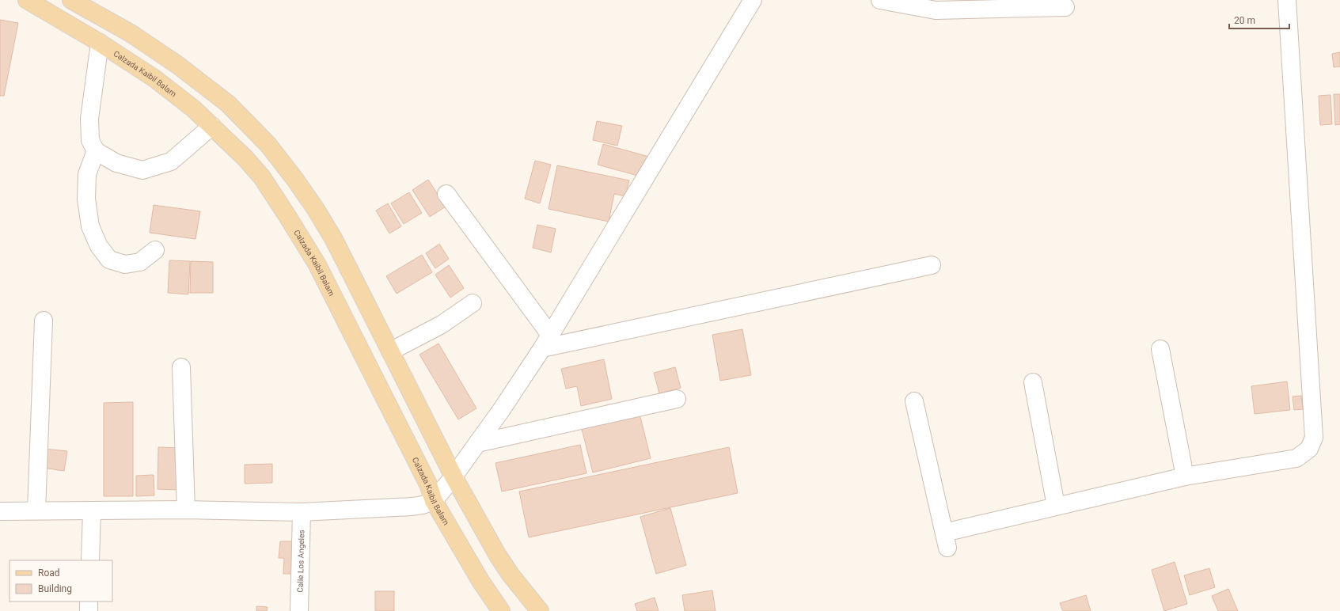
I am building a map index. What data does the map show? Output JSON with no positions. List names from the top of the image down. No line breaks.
{"streets":{"main road":["Calzada Kaibil Balam"],"street":["Calle Los Angeles"]},"legend":["Road","Building"],"scale_bar":"20 m"}
